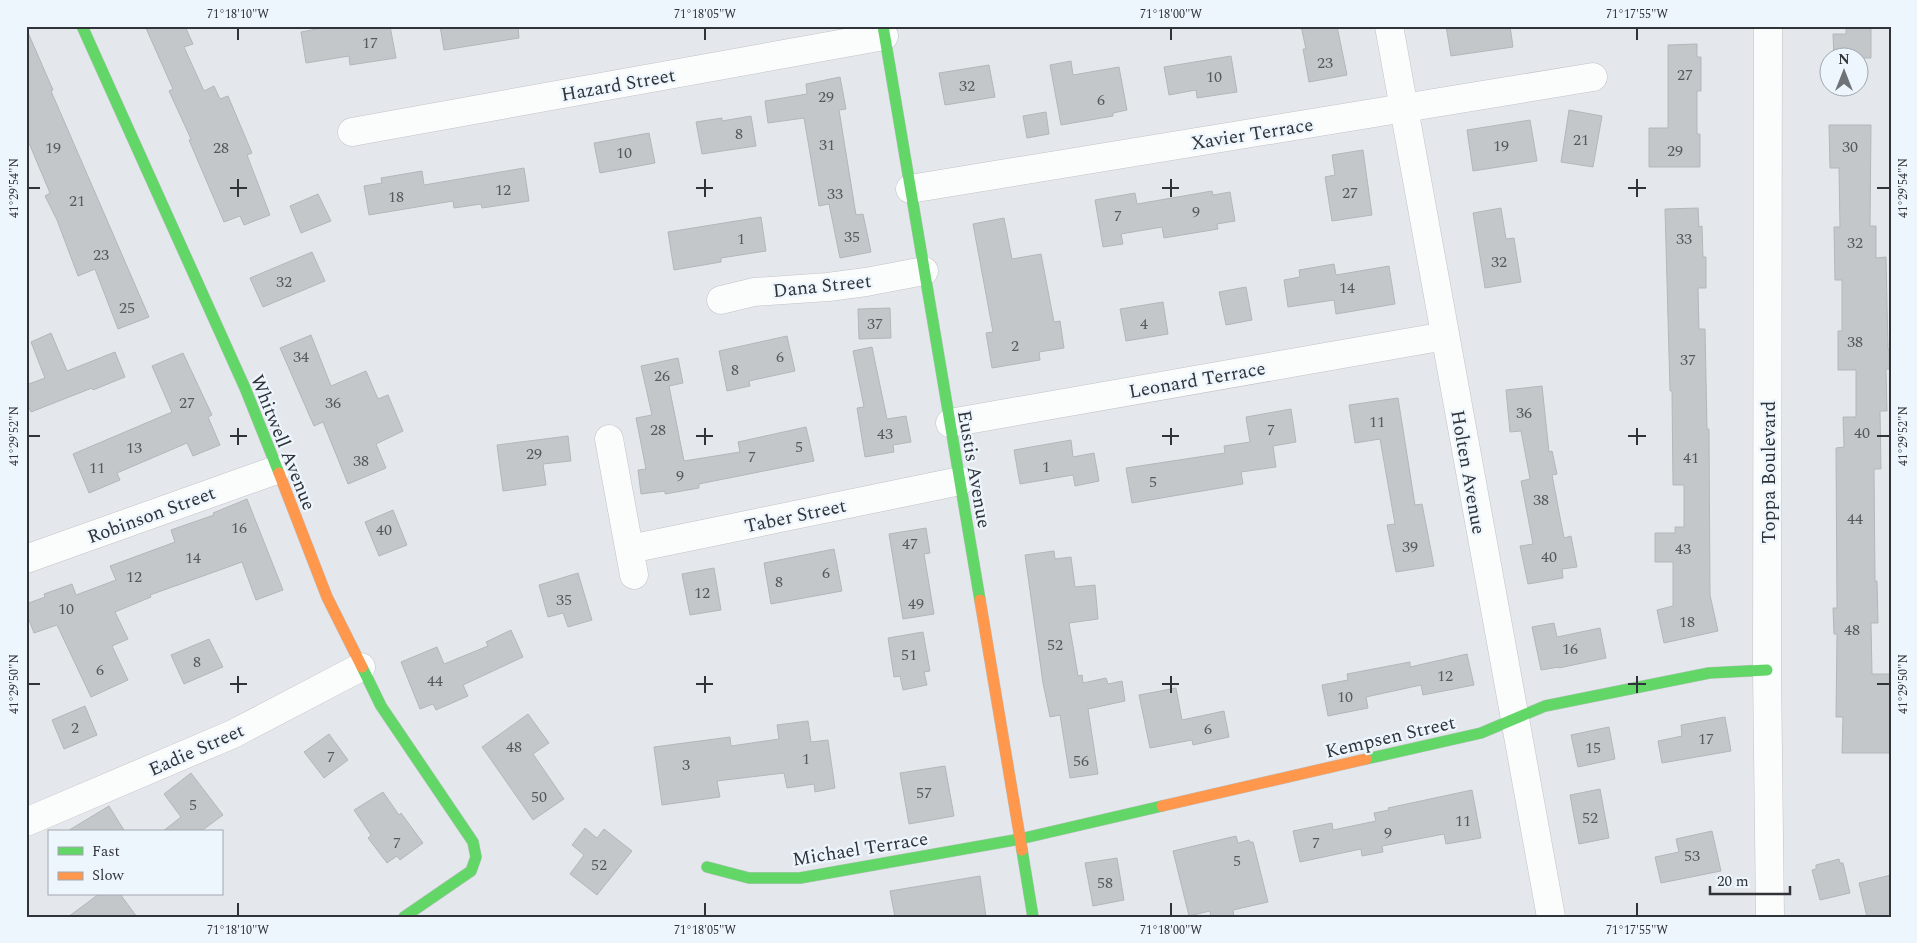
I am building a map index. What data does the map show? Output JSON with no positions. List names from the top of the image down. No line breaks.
{"streets":{"street":["Hazard Street","Xavier Terrace","Dana Street","Leonard Terrace","Whitwell Avenue","Eustis Avenue","Holten Avenue","Toppa Boulevard","Robinson Street","Taber Street","Kempsen Street","Eadie Street","Michael Terrace"]},"crossings":[["Hazard Street","Eustis Avenue"],["Xavier Terrace","Eustis Avenue"],["Xavier Terrace","Holten Avenue"],["Dana Street","Eustis Avenue"],["Leonard Terrace","Eustis Avenue"],["Leonard Terrace","Holten Avenue"],["Whitwell Avenue","Robinson Street"],["Whitwell Avenue","Eadie Street"],["Eustis Avenue","Taber Street"],["Eustis Avenue","Kempsen Street"],["Eustis Avenue","Michael Terrace"],["Holten Avenue","Kempsen Street"],["Toppa Boulevard","Kempsen Street"],["Kempsen Street","Michael Terrace"]],"house_numbers":["17","23","27","10","32","29","6","8","21","31","19","30","19","28","29","10","12","27","33","18","21","9","7","35","1","33","32","23","32","32","14","25","37","4","38","2","34","6","37","8","26","27","36","36","11","28","7","40","43","5","13","29","7","41","38","1","11","9","5","38","44","16","40","47","39","43","40","14","6","12","8","12","35","49","10","18","48","52","16","51","8","6","12","44","10","2","6","17","48","15","7","1","56","3","57","50","5","52","11","9","7","7","53","5","52","58"],"legend":["Fast","Slow"],"scale_bar":"20 m","north":"top","coordinates":["71°18'10\"W","71°18'05\"W","71°18'00\"W","71°17'55\"W","41°29'54\"N","41°29'52\"N","41°29'50\"N"]}
